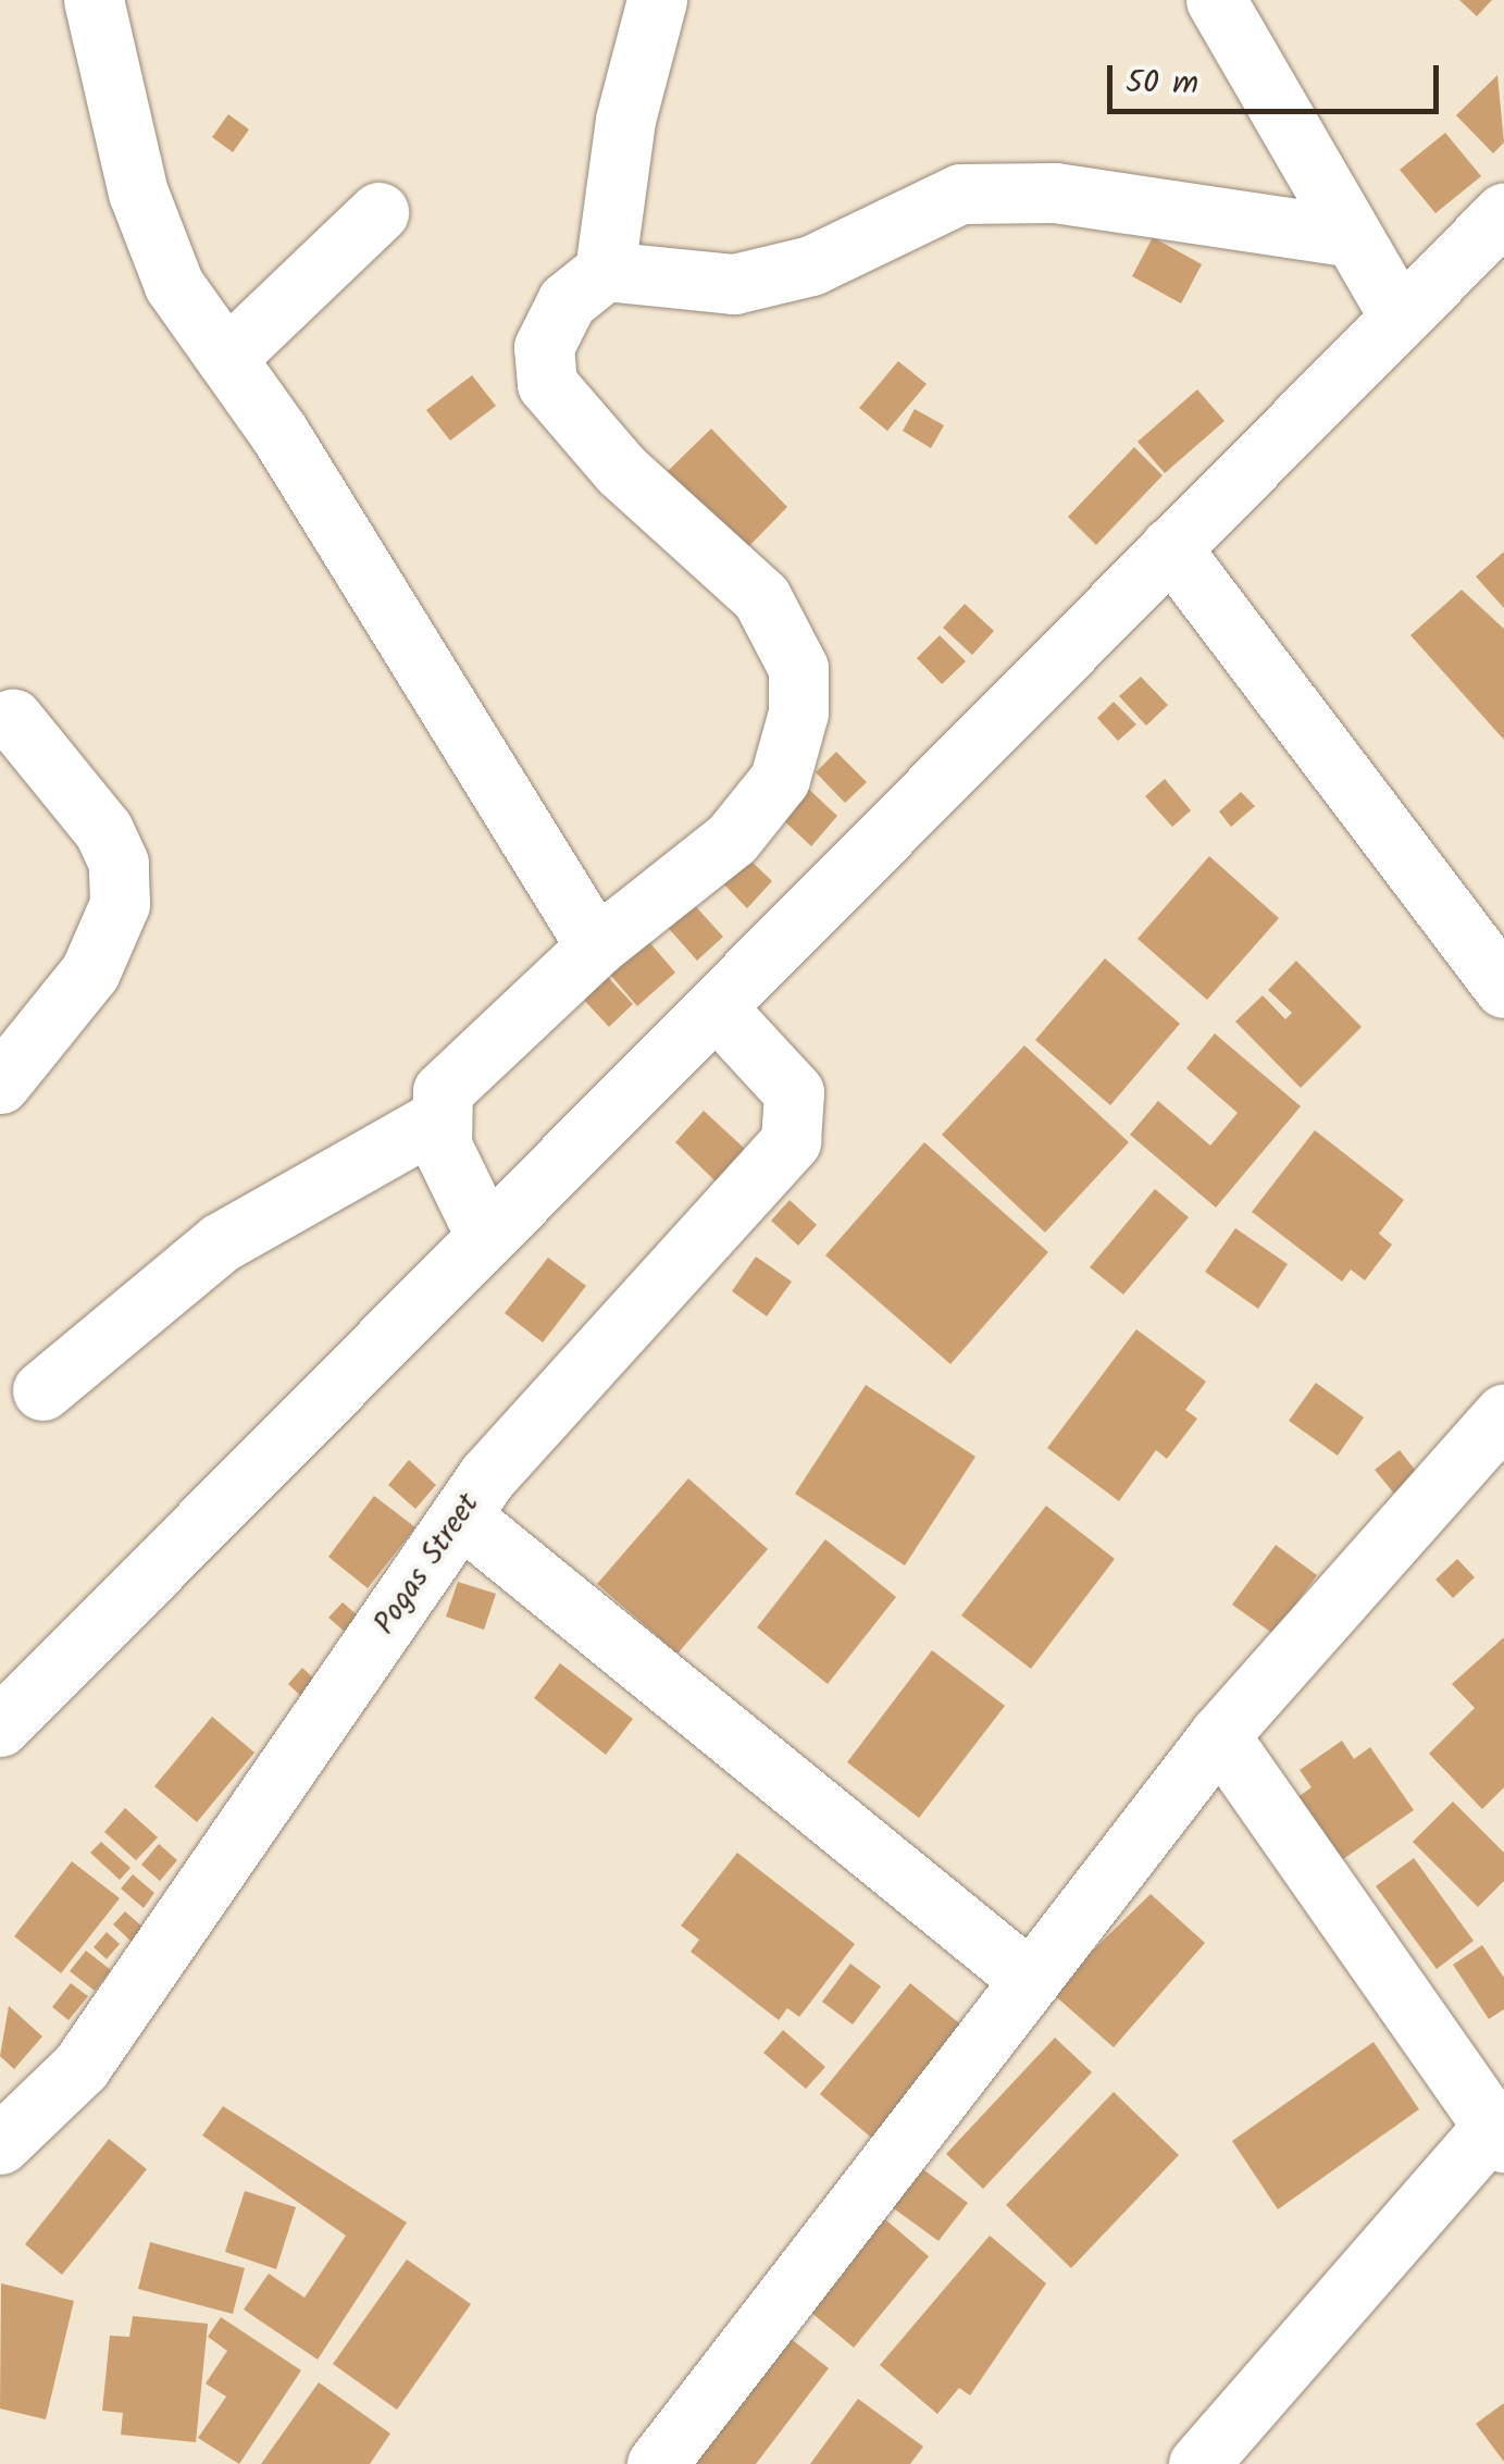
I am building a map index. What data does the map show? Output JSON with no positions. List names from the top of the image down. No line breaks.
{"streets":{"street":["Pogas Street"]},"scale_bar":"50 m"}
